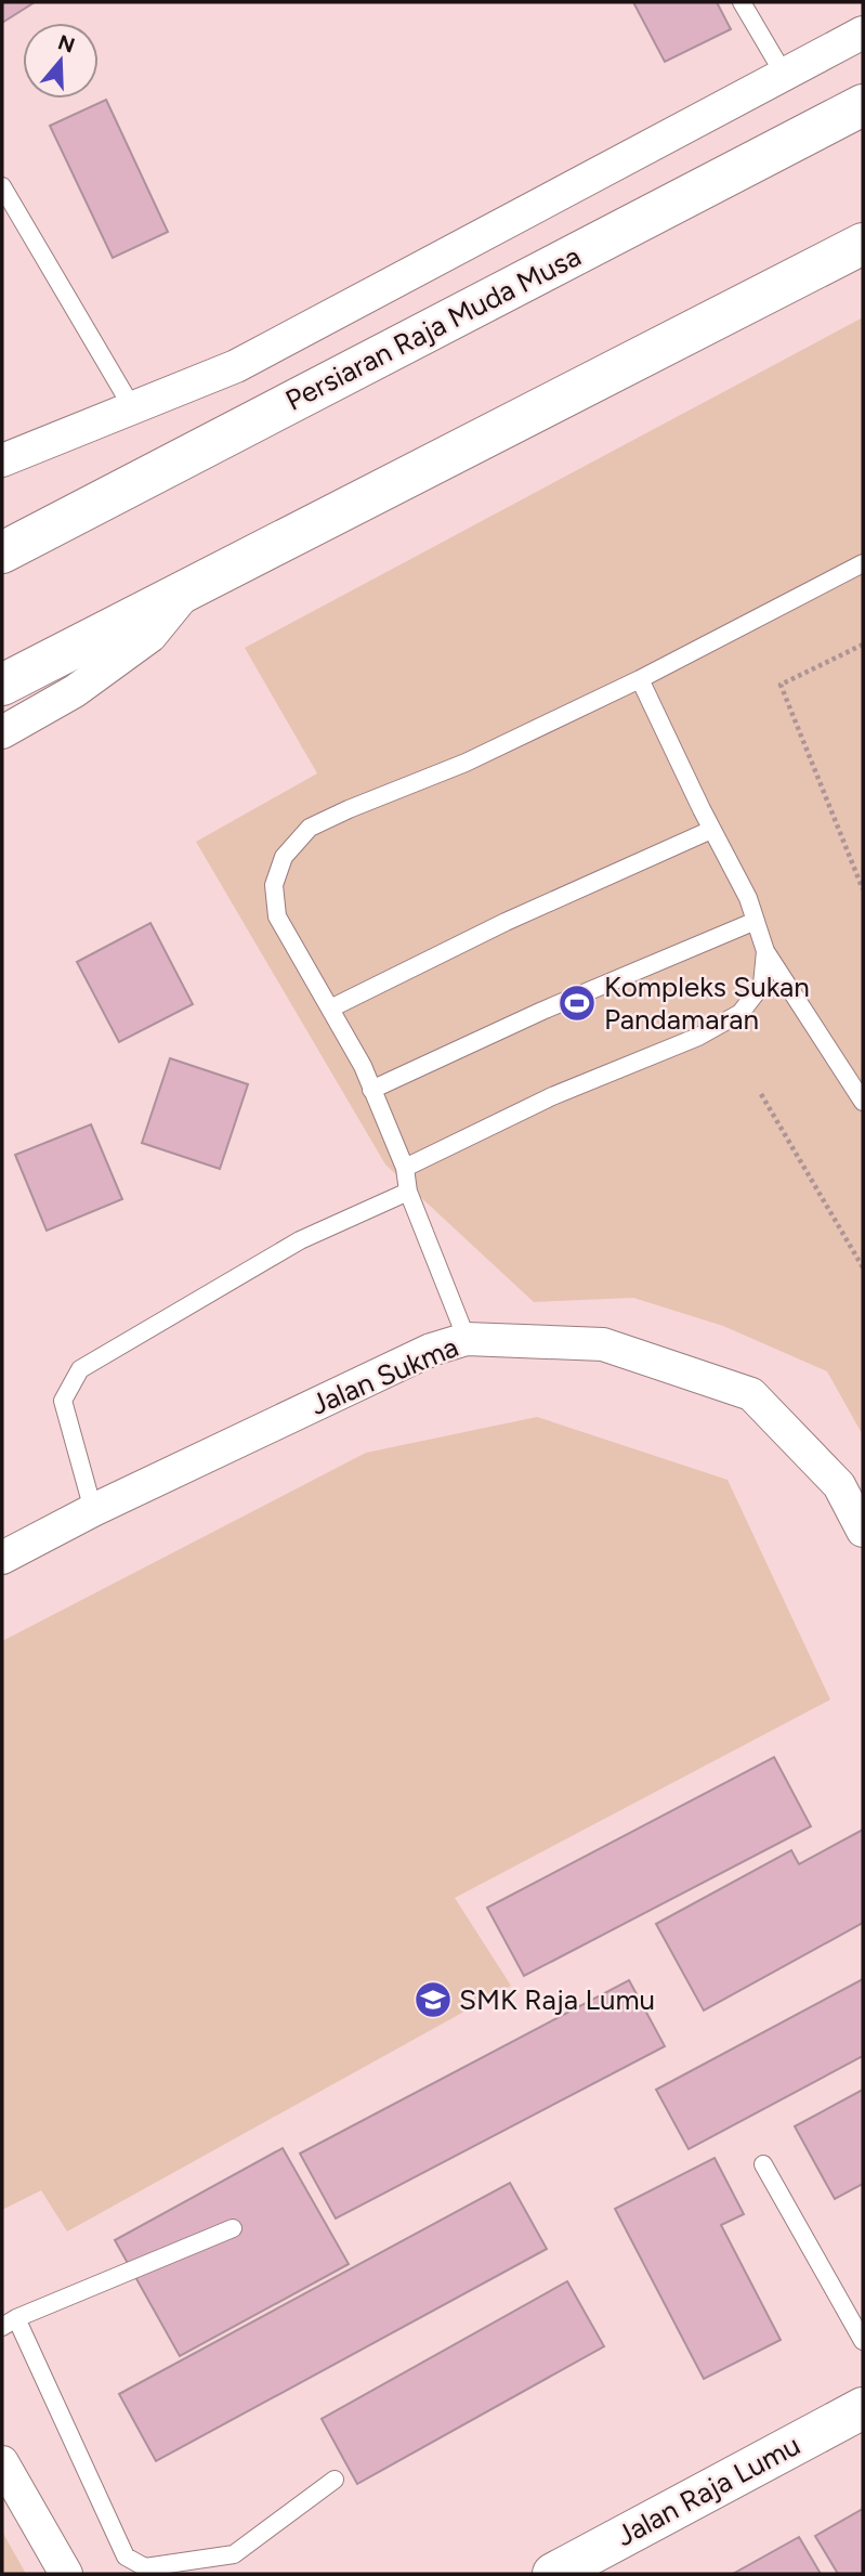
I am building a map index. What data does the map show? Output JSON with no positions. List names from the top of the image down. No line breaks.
{"streets":{"main road":["Persiaran Raja Muda Musa","Jalan Raja Lumu"],"street":["Jalan Sukma"]},"places":{"sports":["Kompleks Sukan Pandamaran"],"school or university":["SMK Raja Lumu"]},"north":"top"}
